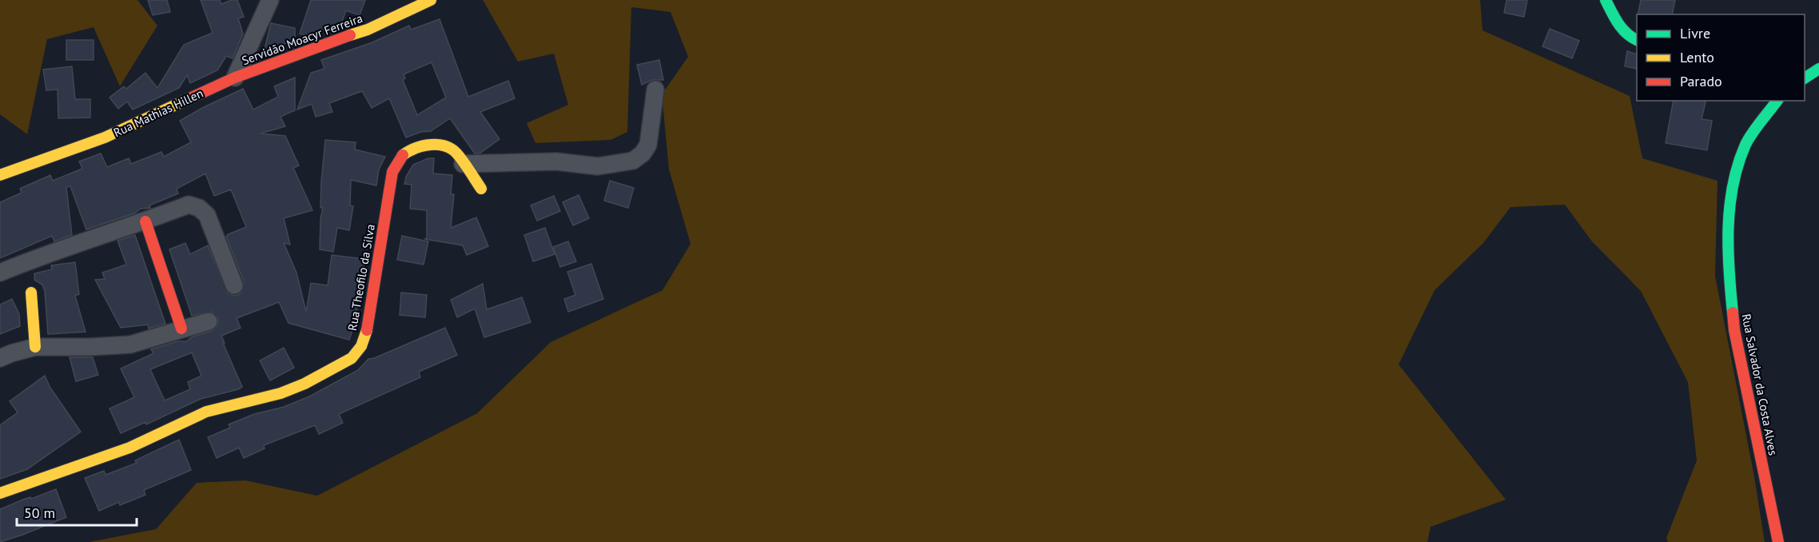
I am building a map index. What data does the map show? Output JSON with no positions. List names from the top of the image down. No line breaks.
{"streets":{"street":["Servidão Moacyr Ferreira","Rua Mathias Hillen","Rua Theofilo da Silva","Rua Salvador da Costa Alves"]},"crossings":[["Servidão Moacyr Ferreira","Rua Mathias Hillen"]],"legend":["Livre","Lento","Parado"],"scale_bar":"50 m"}
